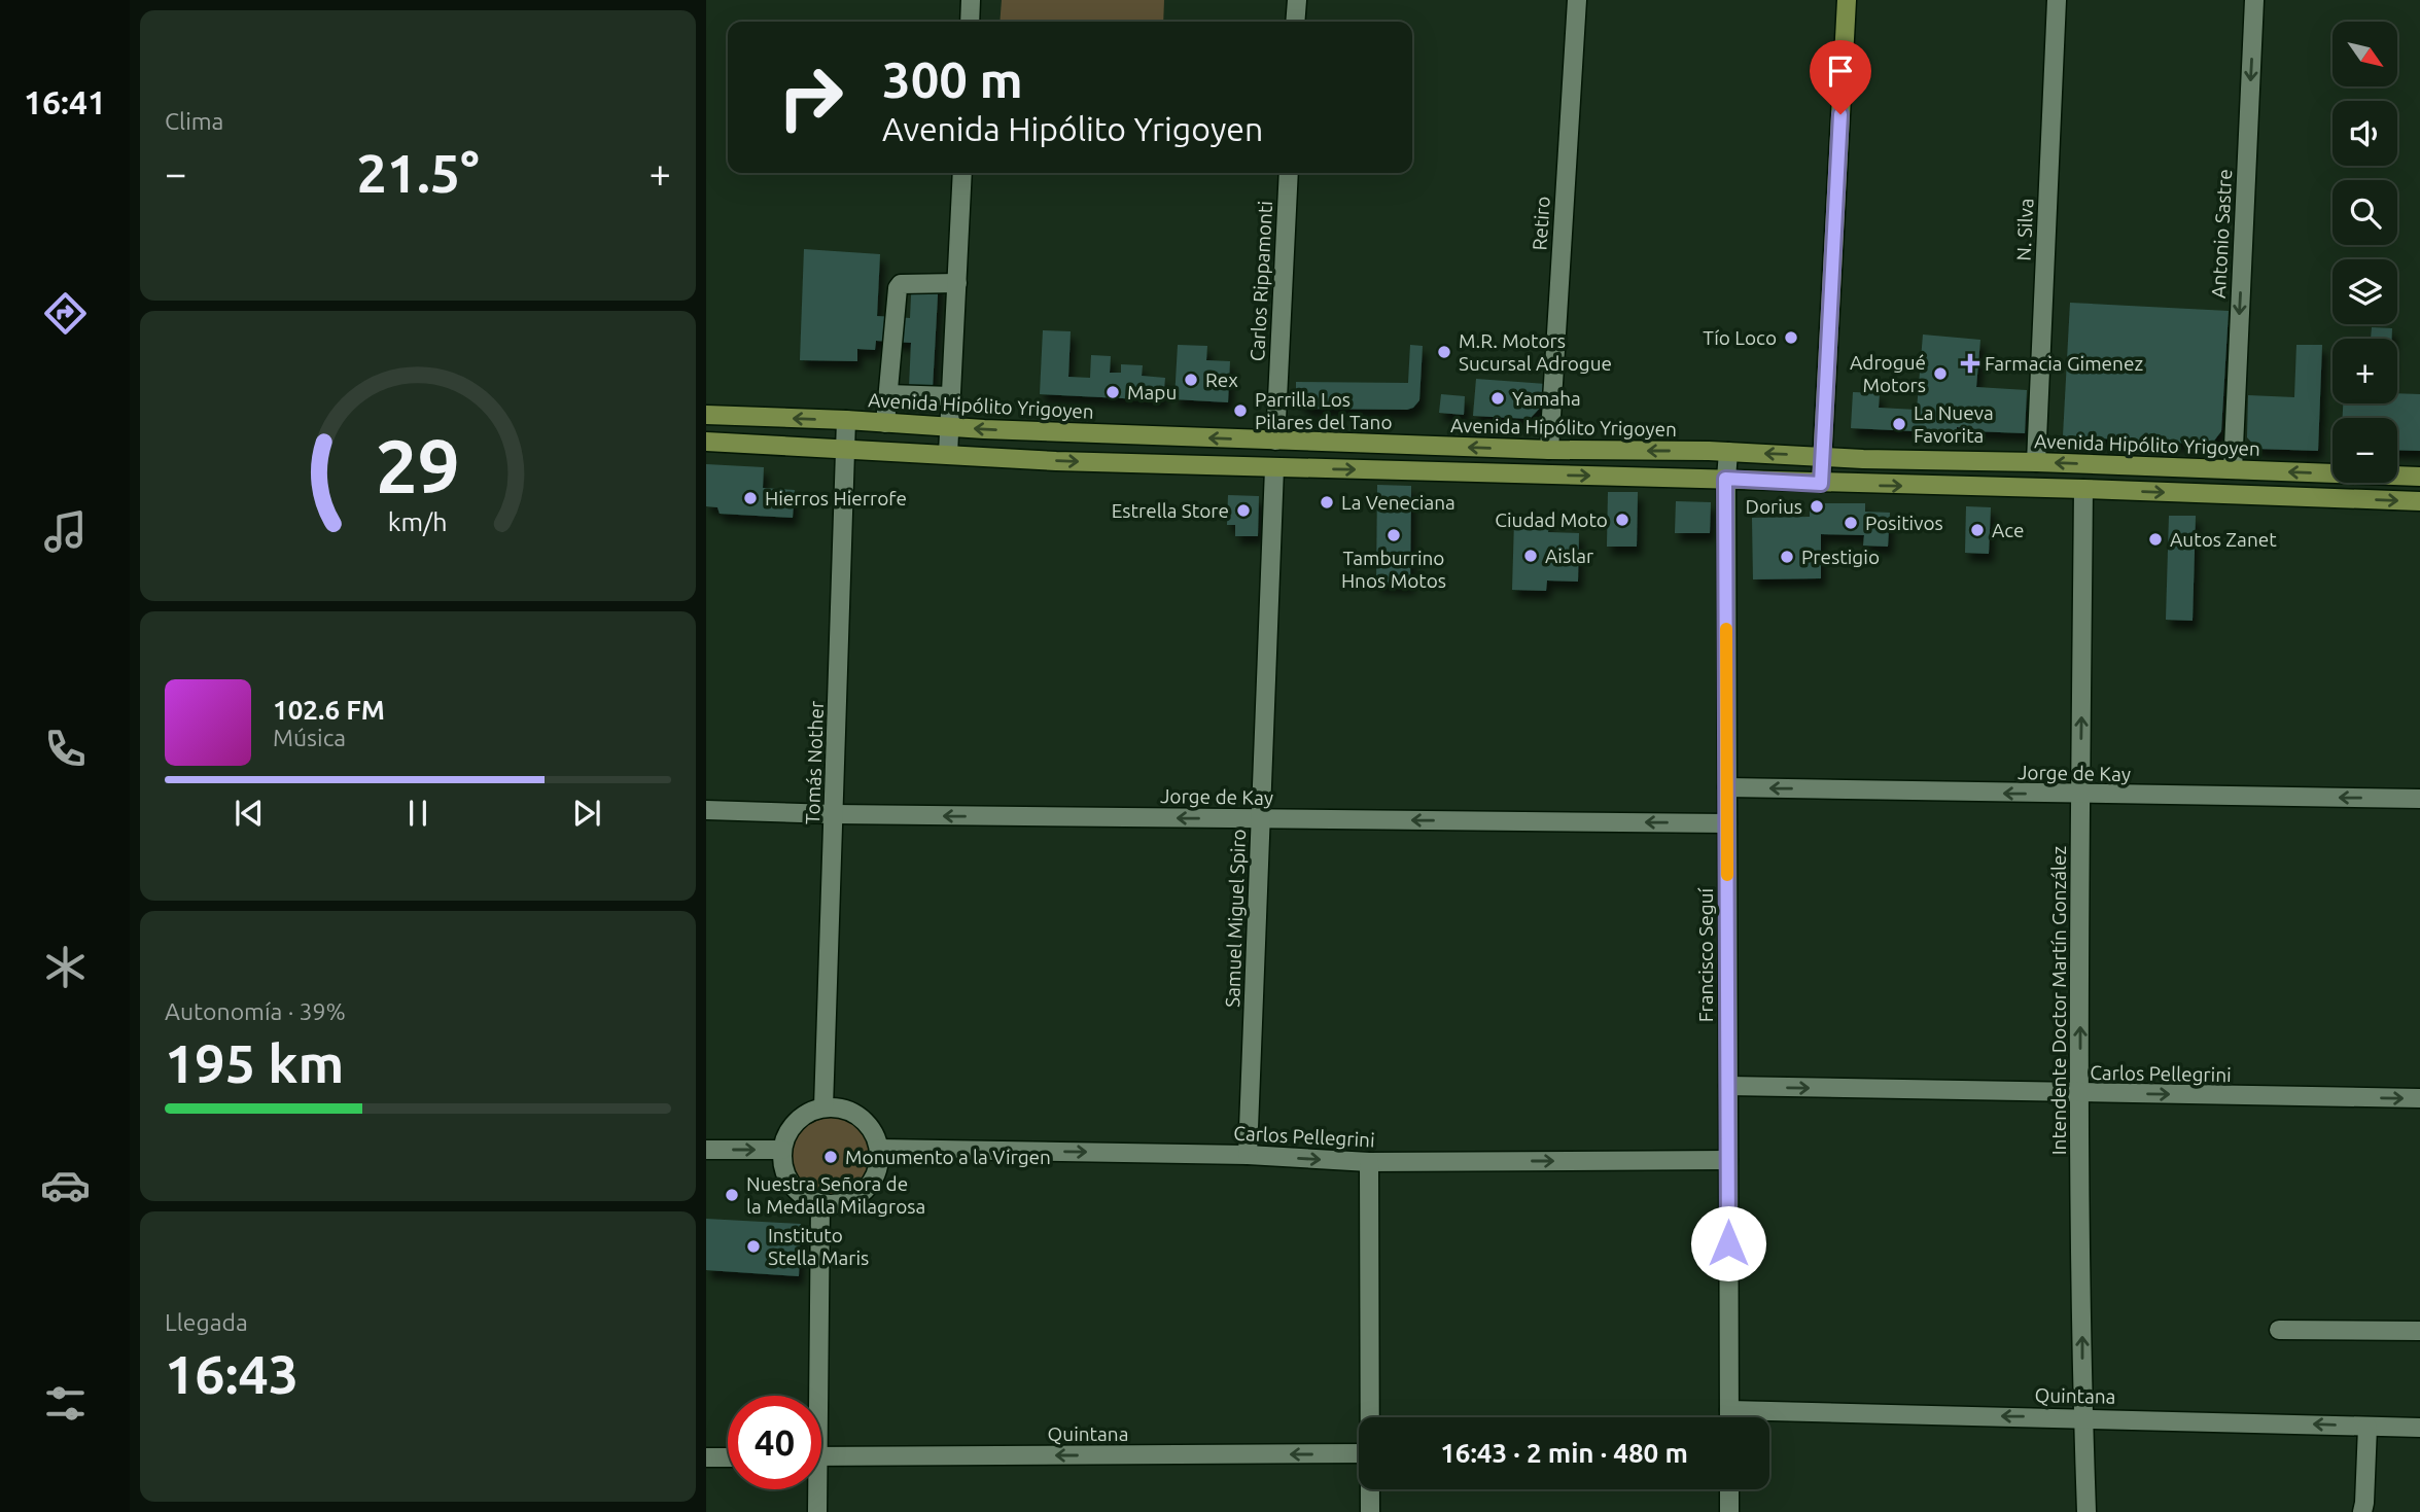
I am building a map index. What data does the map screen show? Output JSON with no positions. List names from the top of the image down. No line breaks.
{"streets":{"main road":["Avenida Hipólito Yrigoyen"],"street":["Retiro","N. Silva","Antonio Sastre","Carlos Rippamonti","Tomás Nother","Jorge de Kay","Samuel Miguel Spiro","Francisco Seguí","Intendente Doctor Martín González","Carlos Pellegrini","Quintana"]},"crossings":[["Retiro","Avenida Hipólito Yrigoyen"],["N. Silva","Avenida Hipólito Yrigoyen"],["Antonio Sastre","Avenida Hipólito Yrigoyen"],["Carlos Rippamonti","Avenida Hipólito Yrigoyen"],["Avenida Hipólito Yrigoyen","Tomás Nother"],["Avenida Hipólito Yrigoyen","Francisco Seguí"],["Tomás Nother","Jorge de Kay"],["Tomás Nother","Carlos Pellegrini"],["Jorge de Kay","Samuel Miguel Spiro"],["Jorge de Kay","Francisco Seguí"],["Jorge de Kay","Intendente Doctor Martín González"],["Samuel Miguel Spiro","Carlos Pellegrini"],["Francisco Seguí","Carlos Pellegrini"],["Francisco Seguí","Quintana"],["Intendente Doctor Martín González","Carlos Pellegrini"],["Intendente Doctor Martín González","Quintana"]],"one_way":["Antonio Sastre","Jorge de Kay","Intendente Doctor Martín González","Carlos Pellegrini","Quintana"],"places":{"other":["Tío Loco","M.R. Motors Sucursal Adrogue","Adrogué Motors","Rex","Mapu","Yamaha","Parrilla Los Pilares del Tano","La Nueva Favorita","Hierros Hierrofe","La Veneciana","Dorius","Estrella Store","Ciudad Moto","Positivos","Ace","Tamburrino Hnos Motos","Autos Zanet","Aislar","Prestigio","Monumento a la Virgen","Nuestra Señora de la Medalla Milagrosa","Instituto Stella Maris"],"health":["Farmacia Gimenez"]},"north":"bottom right","page":{"tabs":"16:41","tile":["Clima",["Autonomía · 39%","195 km"],["Llegada","16:43"]],"map_buttons":["+","−"],"turn":["300 m","Avenida Hipólito Yrigoyen"],"heat":["−","21.5°","+"],"song":["102.6 FM","Música"],"limit":"40","trip":"16:43 · 2 min · 480 m","gauge":["29","km/h"]}}
